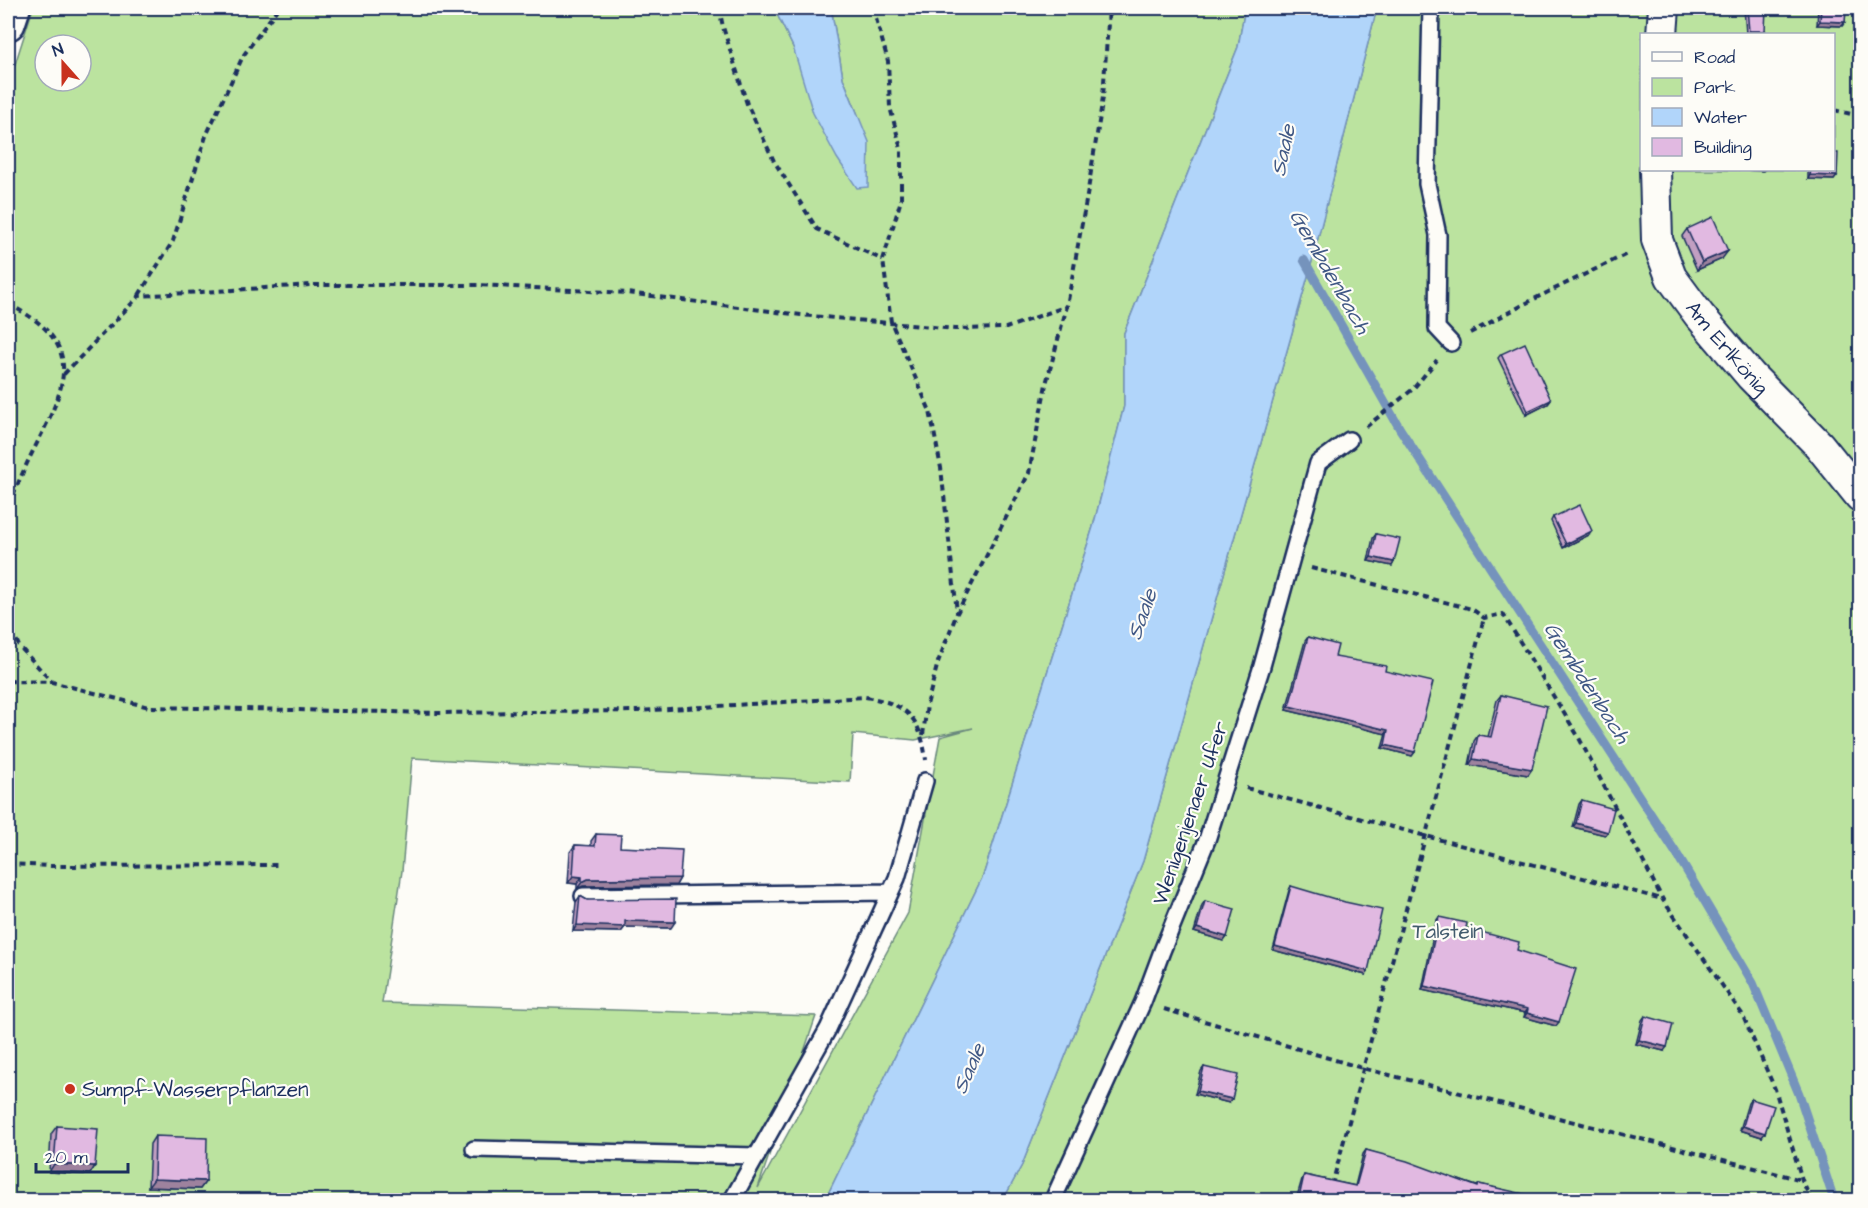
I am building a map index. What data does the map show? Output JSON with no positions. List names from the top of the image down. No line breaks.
{"streets":{"street":["Am Erlkönig"],"lane":["Wenigenjenaer Ufer"]},"water":["Saale","Gembdenbach"],"parks":["Talstein"],"places":["Sumpf-Wasserpflanzen"],"legend":["Road","Park","Water","Building"],"scale_bar":"20 m","north":"top"}
